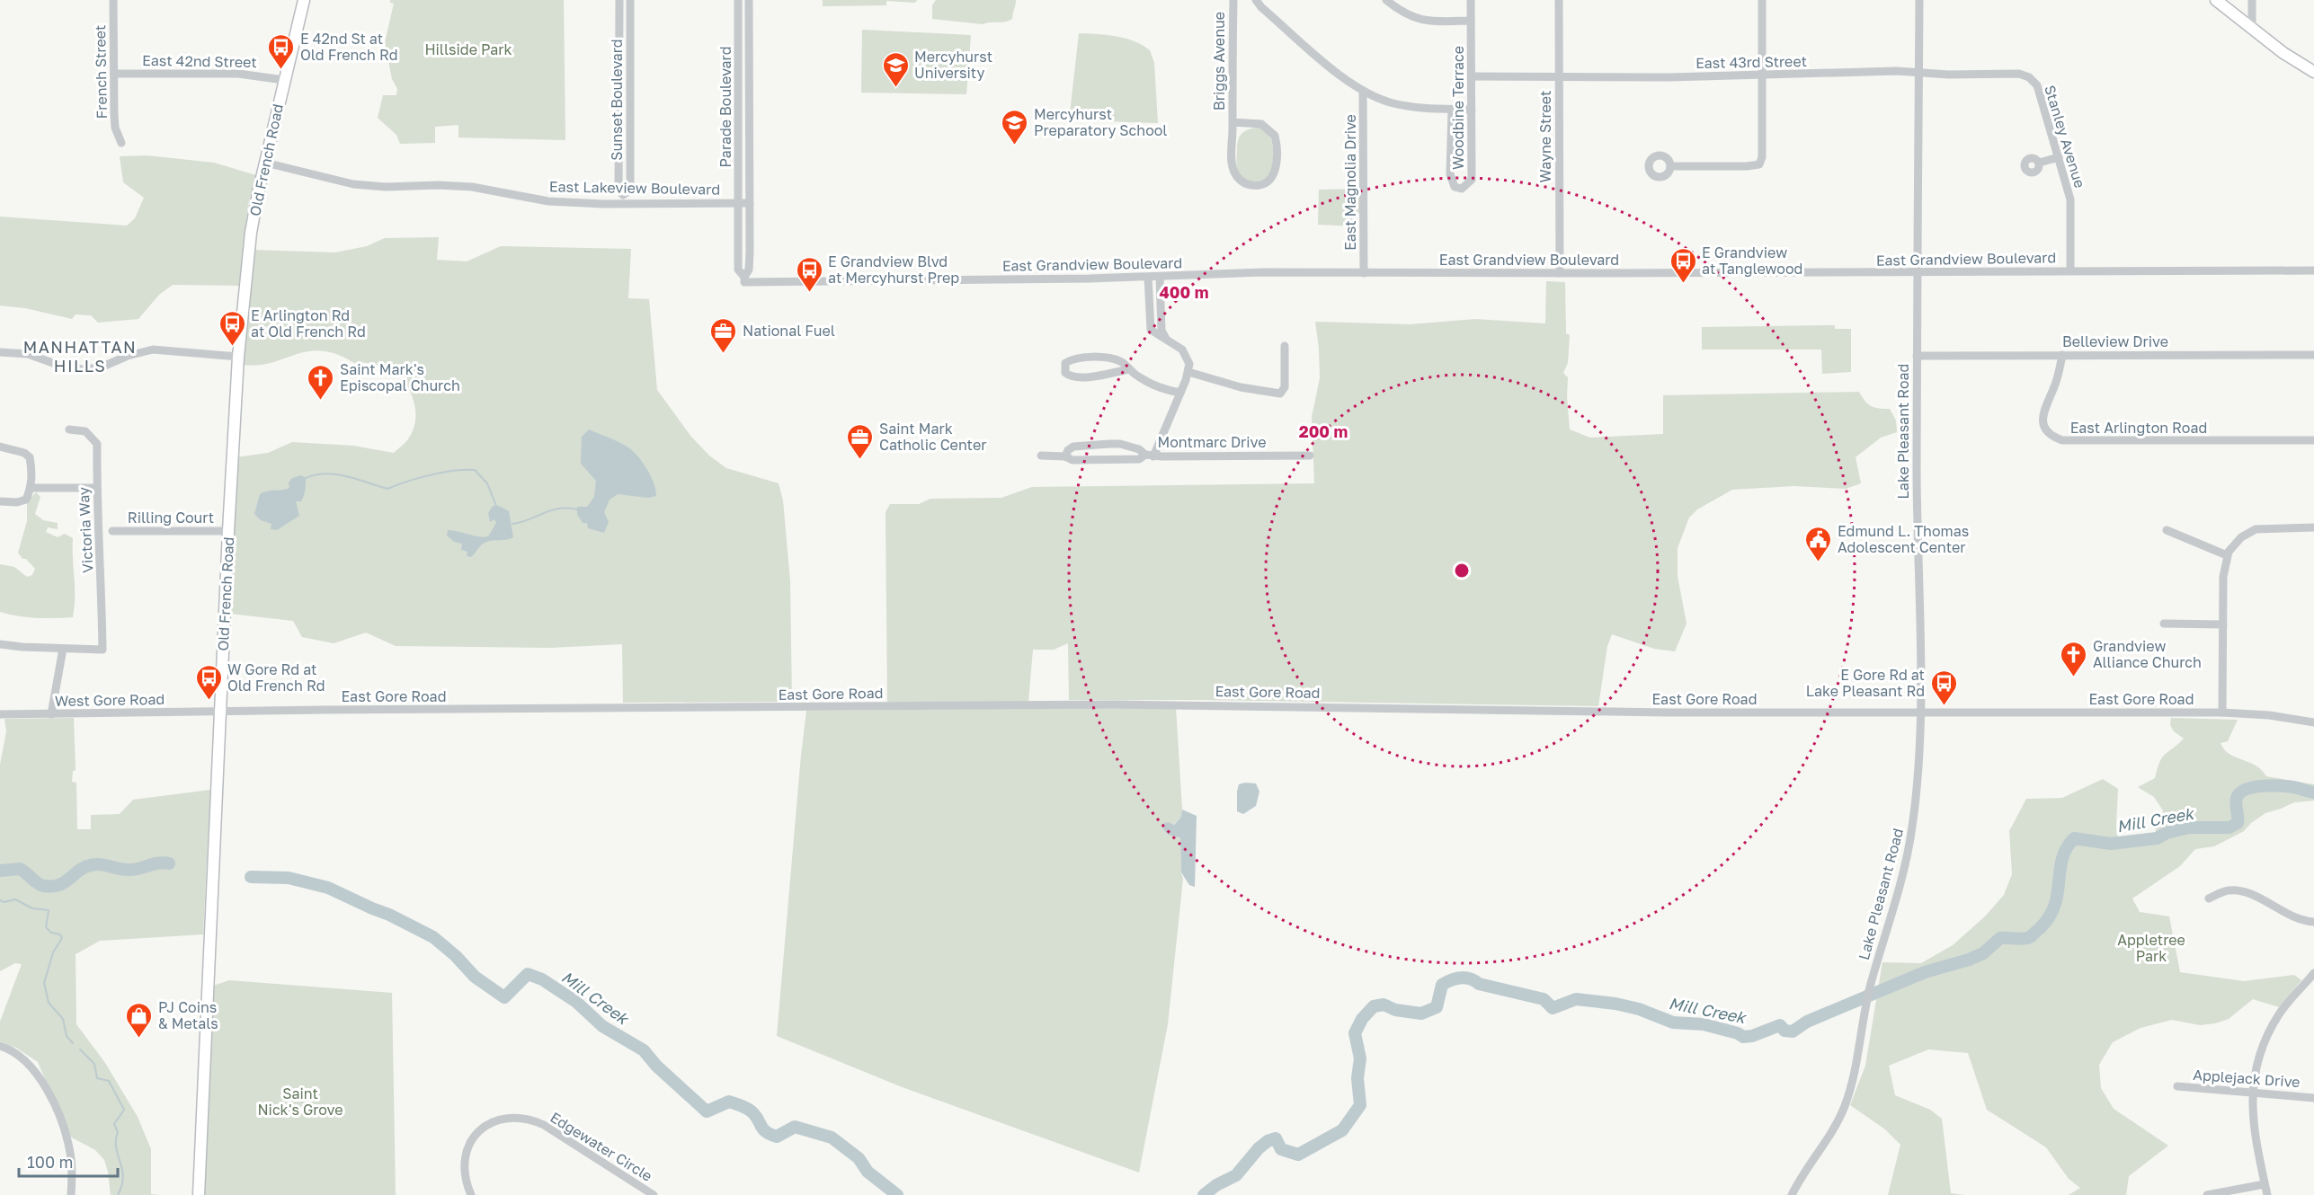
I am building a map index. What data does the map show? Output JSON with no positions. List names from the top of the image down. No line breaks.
{"streets":{"main road":["Old French Road"],"street":["East 42nd Street","Briggs Avenue","East 43rd Street","French Street","Sunset Boulevard","Parade Boulevard","Woodbine Terrace","Wayne Street","Stanley Avenue","East Magnolia Drive","East Lakeview Boulevard","East Grandview Boulevard","Belleview Drive","East Arlington Road","Lake Pleasant Road","Montmarc Drive","Rilling Court","Victoria Way","East Gore Road","West Gore Road","Applejack Drive","Edgewater Circle"]},"crossings":[["East 42nd Street","French Street"],["East 42nd Street","Old French Road"],["East 43rd Street","Woodbine Terrace"],["East 43rd Street","Wayne Street"],["East 43rd Street","Stanley Avenue"],["East 43rd Street","Lake Pleasant Road"],["Sunset Boulevard","East Lakeview Boulevard"],["Parade Boulevard","East Lakeview Boulevard"],["Parade Boulevard","East Grandview Boulevard"],["Wayne Street","East Grandview Boulevard"],["Stanley Avenue","East Grandview Boulevard"],["Old French Road","East Lakeview Boulevard"],["Old French Road","Rilling Court"],["Old French Road","East Gore Road"],["Old French Road","West Gore Road"],["East Magnolia Drive","East Grandview Boulevard"],["East Grandview Boulevard","Lake Pleasant Road"],["Belleview Drive","East Arlington Road"],["Belleview Drive","Lake Pleasant Road"],["Lake Pleasant Road","East Gore Road"],["East Gore Road","West Gore Road"]],"districts":["MANHATTAN HILLS"],"water":["Mill Creek"],"parks":["Hillside Park","Appletree Park","Saint Nick's Grove"],"places":{"bus stop":["E 42nd St at Old French Rd","E Grandview at Tanglewood","E Grandview Blvd at Mercyhurst Prep","E Arlington Rd at Old French Rd","W Gore Rd at Old French Rd","E Gore Rd at Lake Pleasant Rd"],"school or university":["Mercyhurst University","Mercyhurst Preparatory School"],"office":["National Fuel","Saint Mark Catholic Center"],"church":["Saint Mark's Episcopal Church","Grandview Alliance Church"],"public building":["Edmund L. Thomas Adolescent Center"],"shop":["PJ Coins & Metals"]},"scale_bar":"100 m","rings":["400 m","200 m"]}
